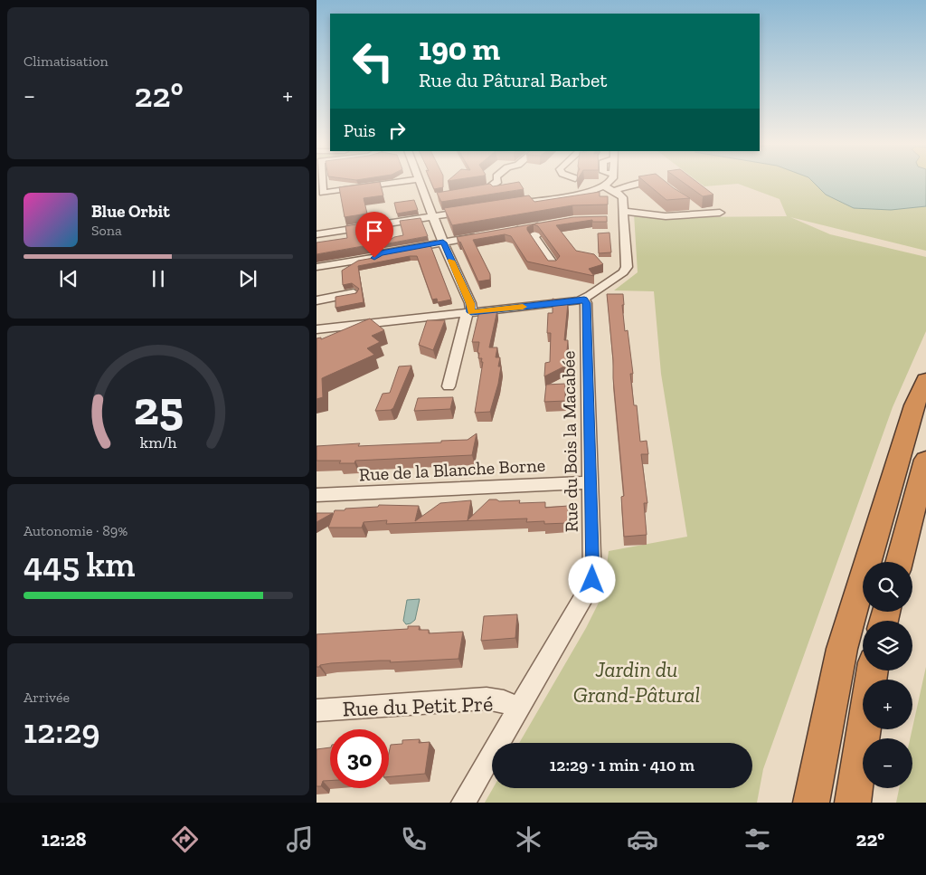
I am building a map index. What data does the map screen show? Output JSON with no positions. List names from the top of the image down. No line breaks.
{"streets":{"street":["Rue du Bois la Macabée","Rue de la Blanche Borne","Rue du Petit Pré"]},"crossings":[["Rue du Bois la Macabée","Rue de la Blanche Borne"],["Rue du Bois la Macabée","Rue du Petit Pré"]],"parks":["Jardin du Grand-Pâtural"],"page":{"tile":["Climatisation",["Autonomie · 89%","445 km"],["Arrivée","12:29"]],"turn":["190 m","Rue du Pâtural Barbet"],"heat":["−","22°","+"],"then":"Puis","song":["Blue Orbit","Sona"],"map_buttons":["+","−"],"limit":"30","trip":"12:29 · 1 min · 410 m","tabs":["12:28","22°"],"gauge":["25","km/h"]}}
